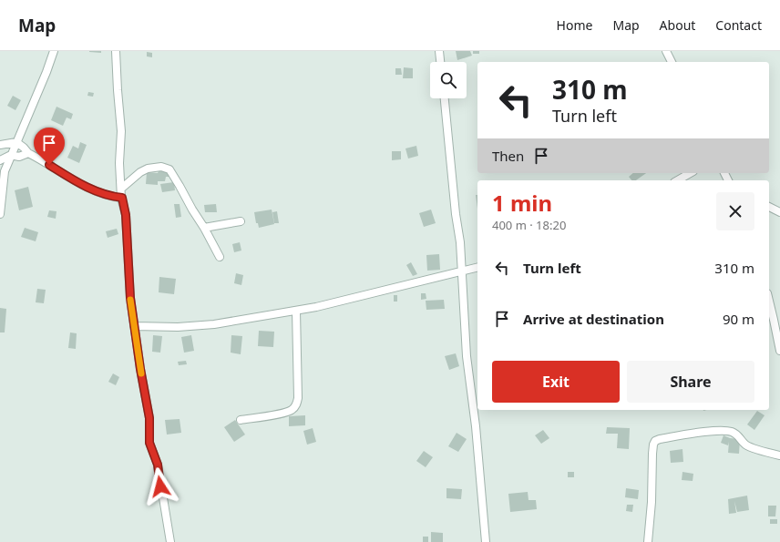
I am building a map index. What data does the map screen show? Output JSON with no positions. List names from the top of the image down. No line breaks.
{"page":{"header":"Map","nav":["Home","Map","About","Contact"],"turn":["310 m","Turn left"],"then":"Then","heading":["1 min","400 m · 18:20"],"list":[{"name":"Turn left","value":"310 m"},{"name":"Arrive at destination","value":"90 m"}],"buttons":["Exit","Share"]}}
